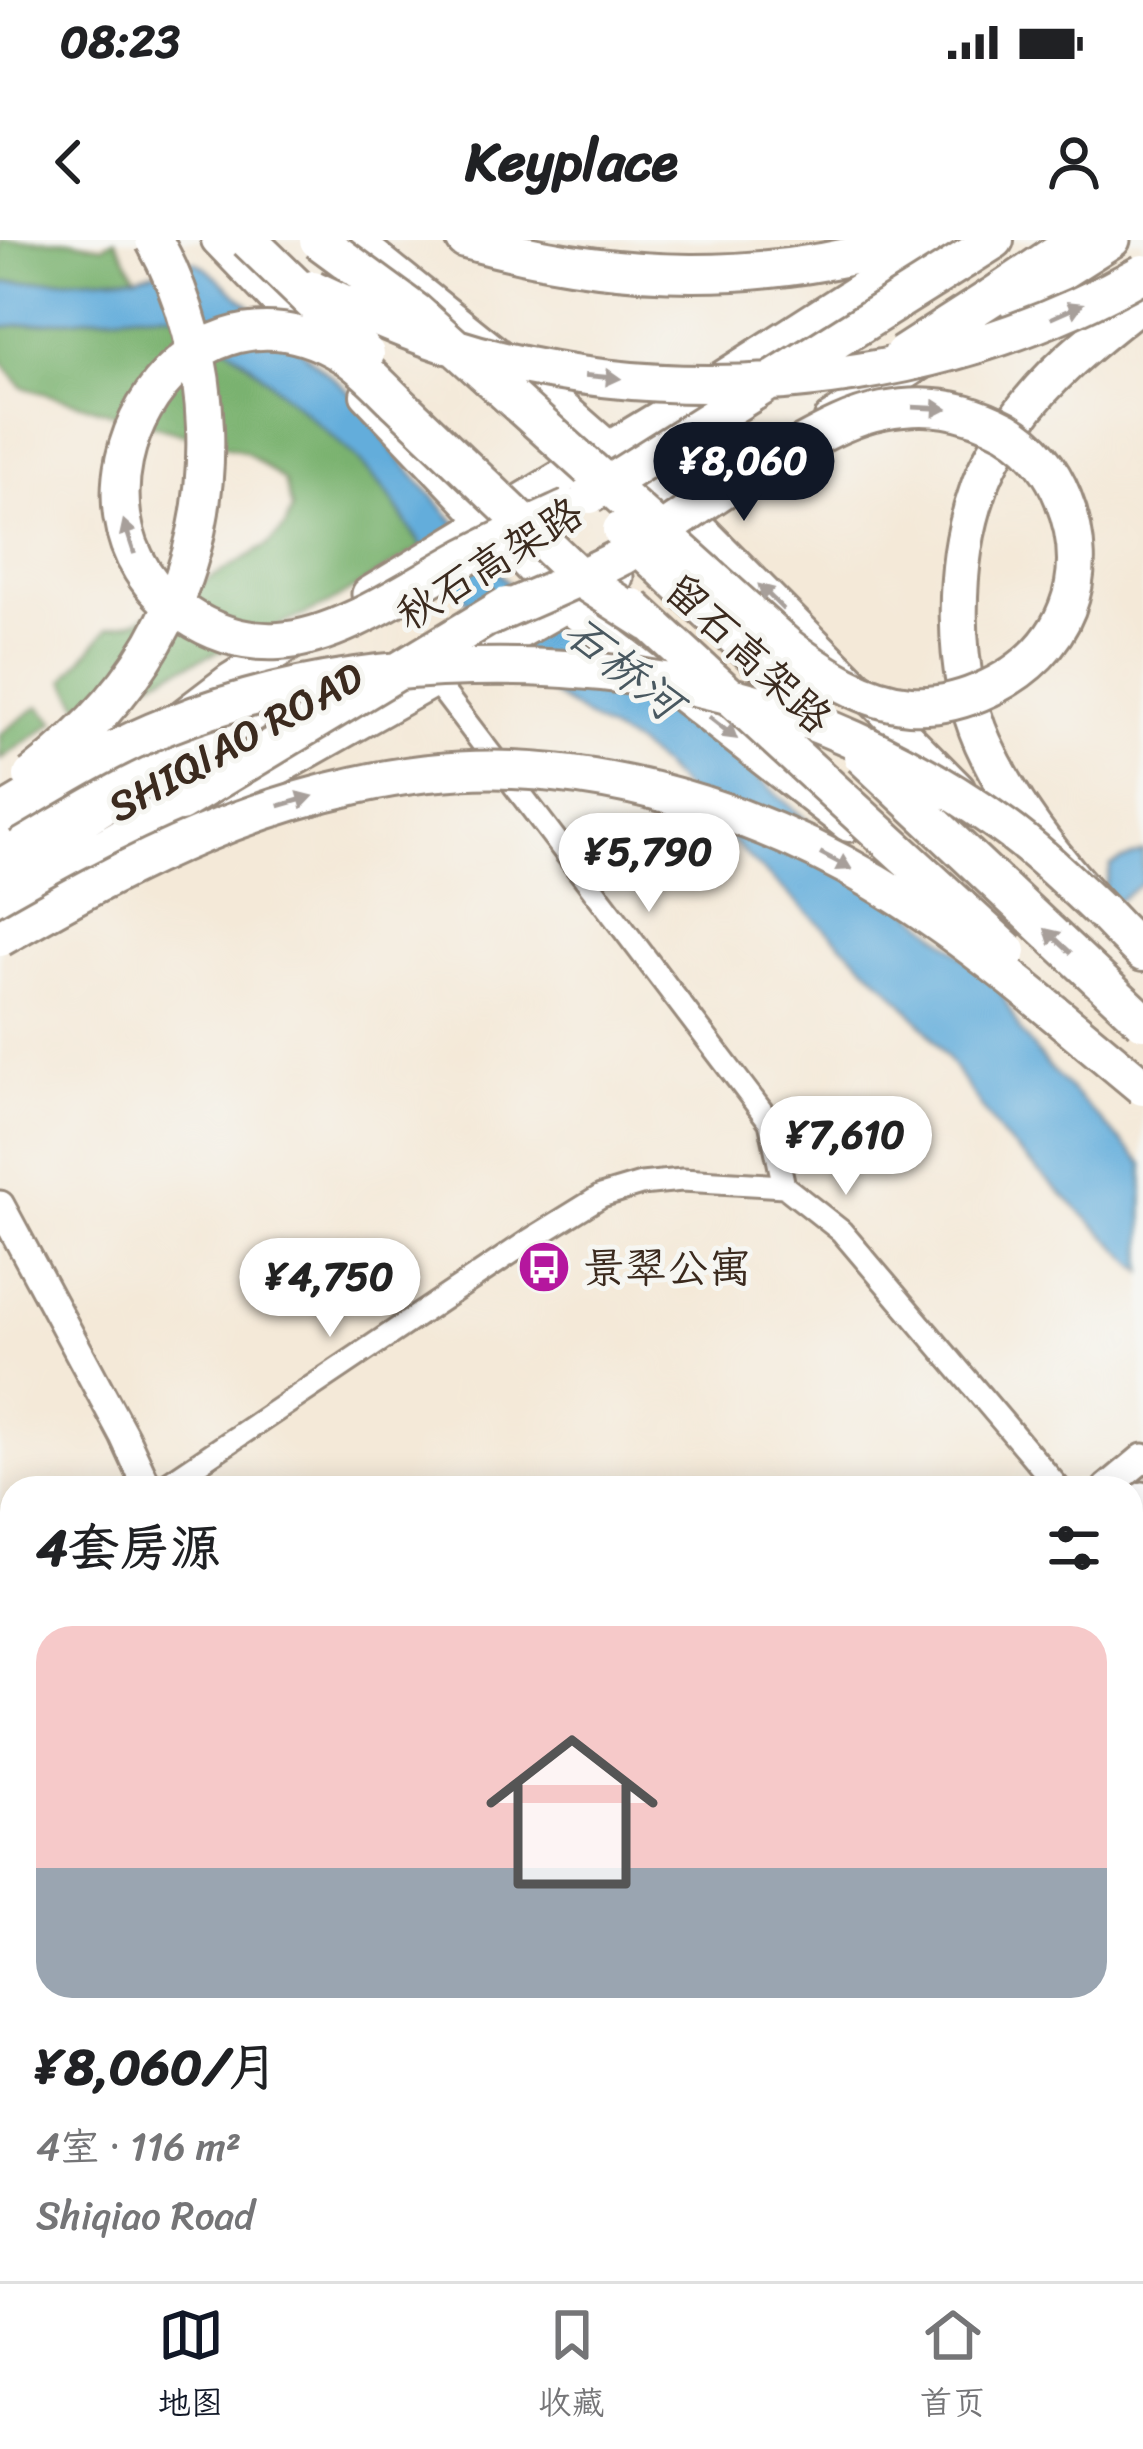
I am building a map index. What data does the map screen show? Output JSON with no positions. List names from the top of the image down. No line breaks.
{"streets":{"highway":["秋石高架路","留石高架路"],"main road":["SHIQIAO ROAD"]},"water":["石桥河"],"places":{"bus stop":["景翠公寓"]},"page":{"status":"08:23","header":"Keyplace","price":["¥8,060","¥5,790","¥7,610","¥4,750"],"heading":"4套房源","list":[{"name":"¥8,060/月","note":"4室 · 116 m² · Shiqiao Road"}],"tabs":["地图","收藏","首页"]}}
